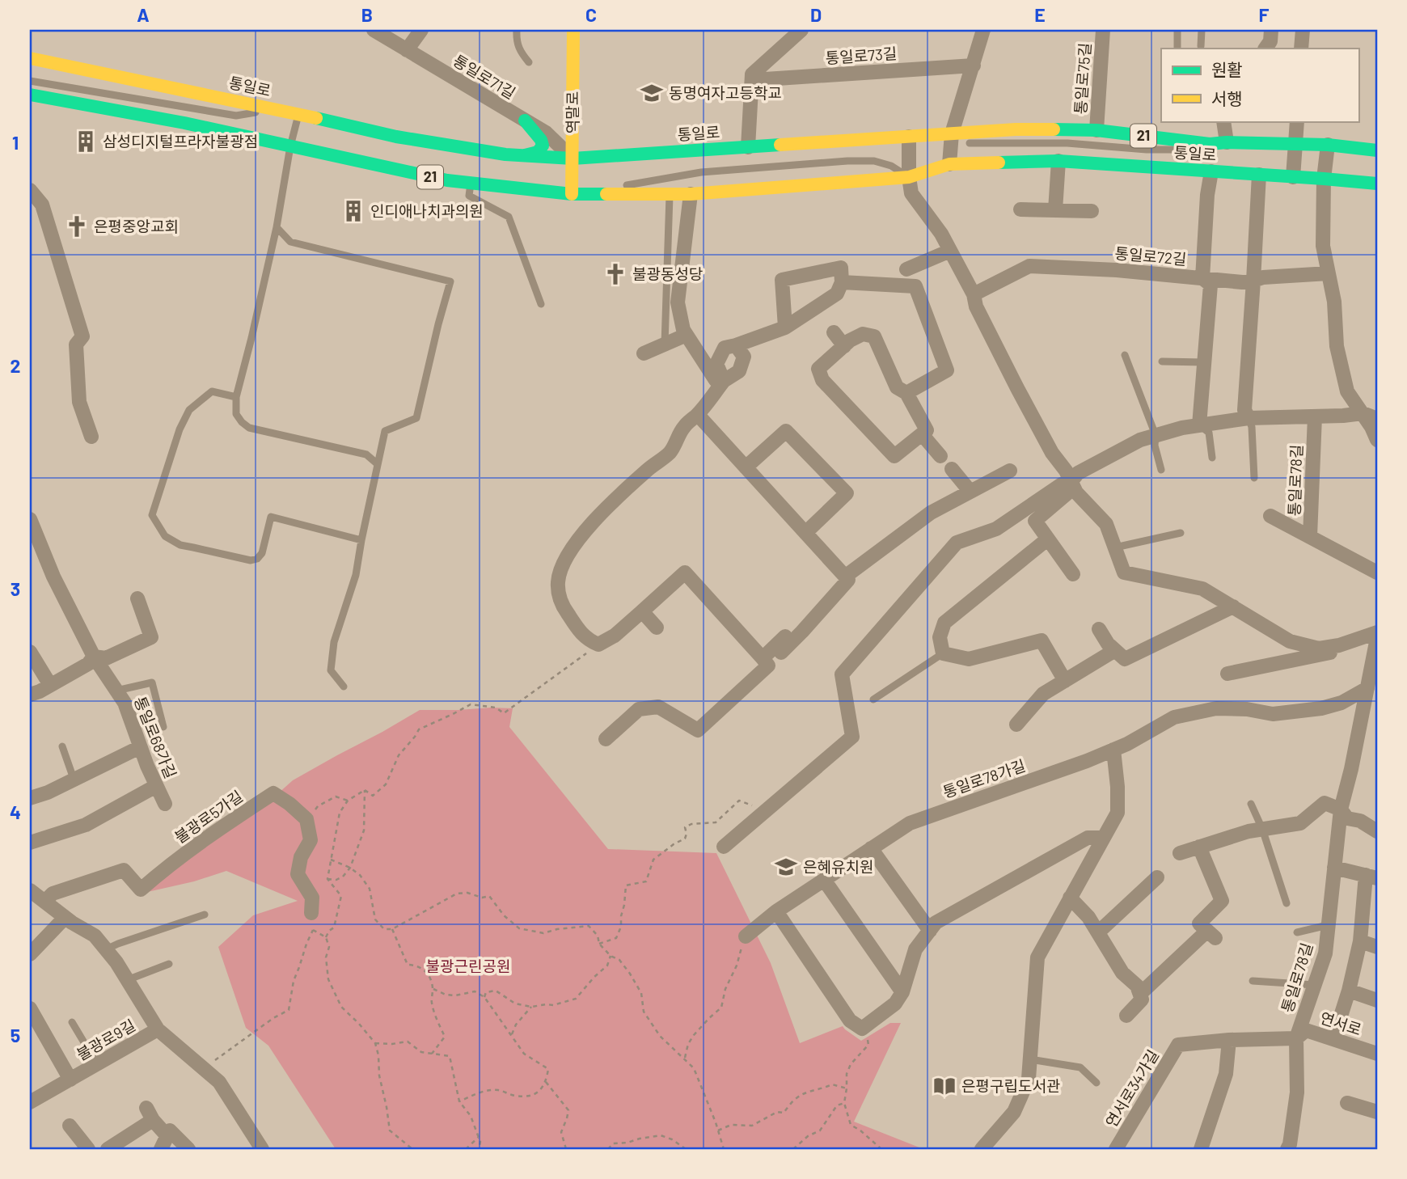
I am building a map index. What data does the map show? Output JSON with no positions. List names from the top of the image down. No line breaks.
{"streets":{"main road":["통일로","역말로","21"],"street":["통일로73길","통일로71길","통일로75길","통일로72길","통일로78길","통일로68가길","통일로78가길","불광로5가길","연서로","불광로9길","연서로34가길"]},"crossings":[["통일로71길","통일로"],["통일로71길","역말로"],["통일로75길","통일로"],["통일로","역말로"],["통일로78길","통일로78가길"],["통일로78길","연서로"]],"parks":["불광근린공원"],"places":{"school or university":["동명여자고등학교","은혜유치원"],"building":["삼성디지털프라자불광점","인디애나치과의원"],"church":["은평중앙교회","불광동성당"],"library":["은평구립도서관"]},"legend":["원활","서행"],"grid":{"columns":["A","B","C","D","E","F"],"rows":["1","2","3","4","5"]}}
